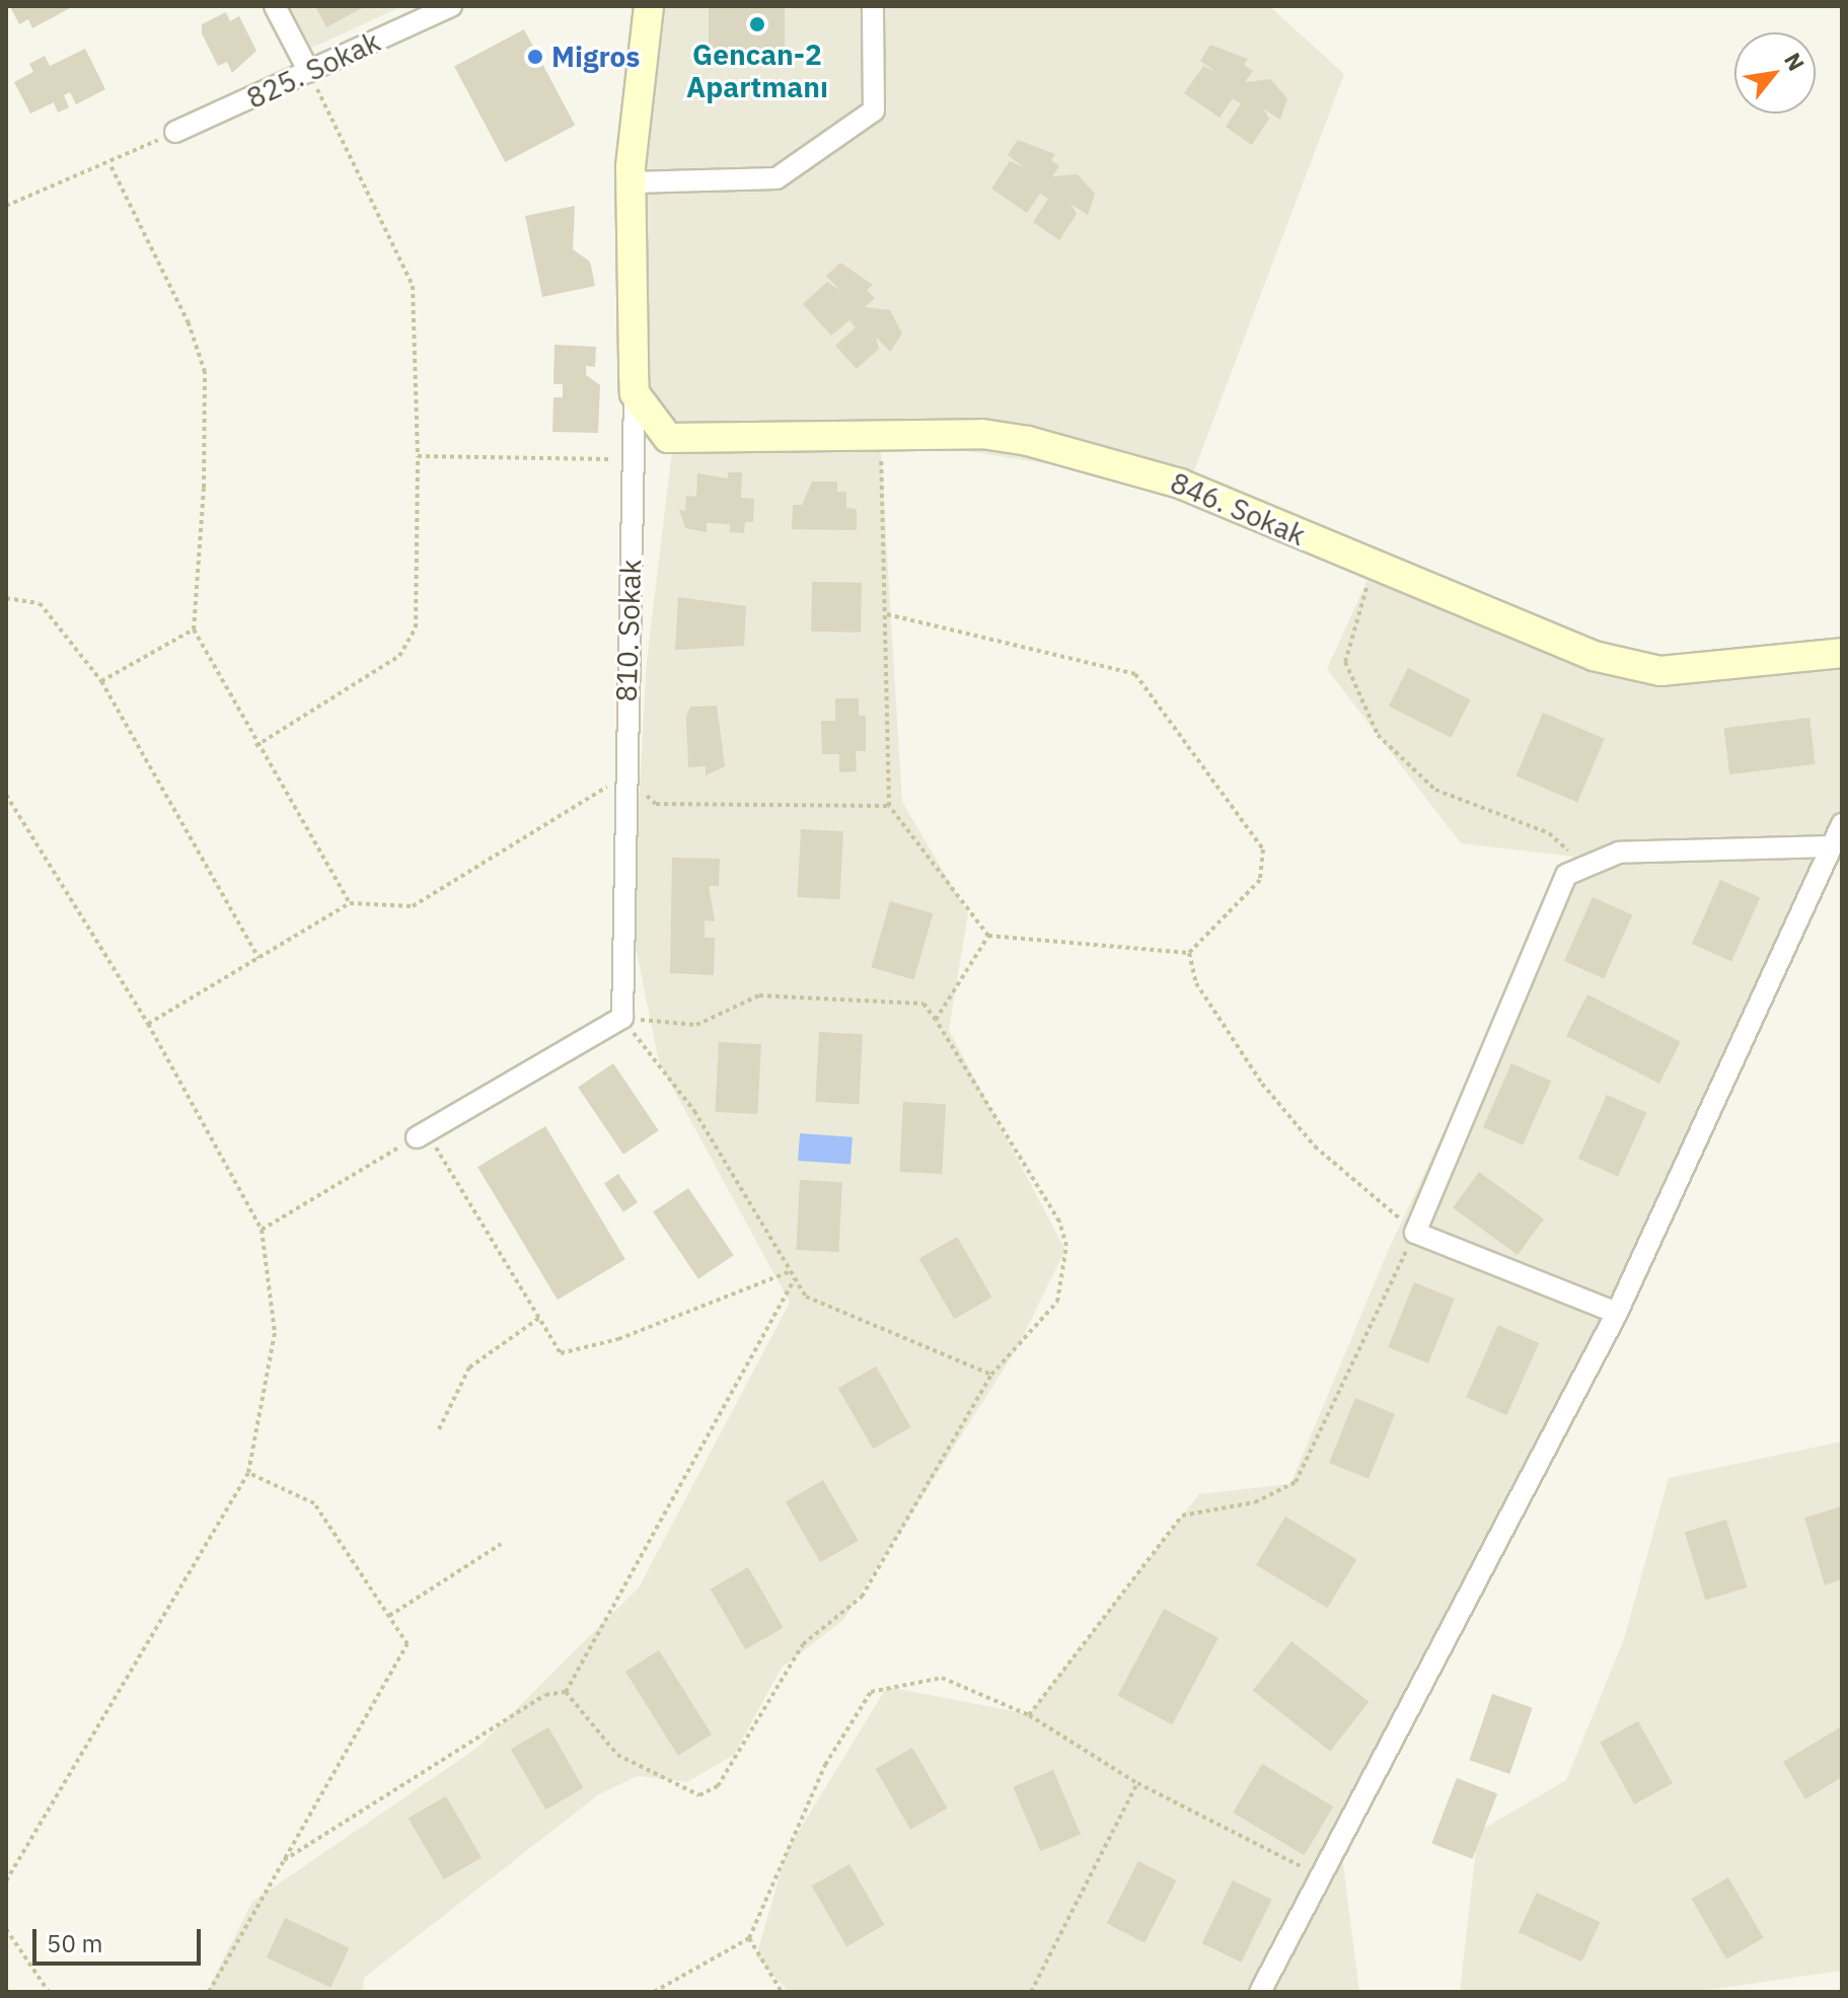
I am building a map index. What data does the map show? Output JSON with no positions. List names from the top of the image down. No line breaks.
{"streets":{"street":["825. Sokak","846. Sokak","810. Sokak"]},"crossings":[["846. Sokak","810. Sokak"]],"places":["Gencan-2 Apartmanı","Migros"],"scale_bar":"50 m","north":"top right"}
